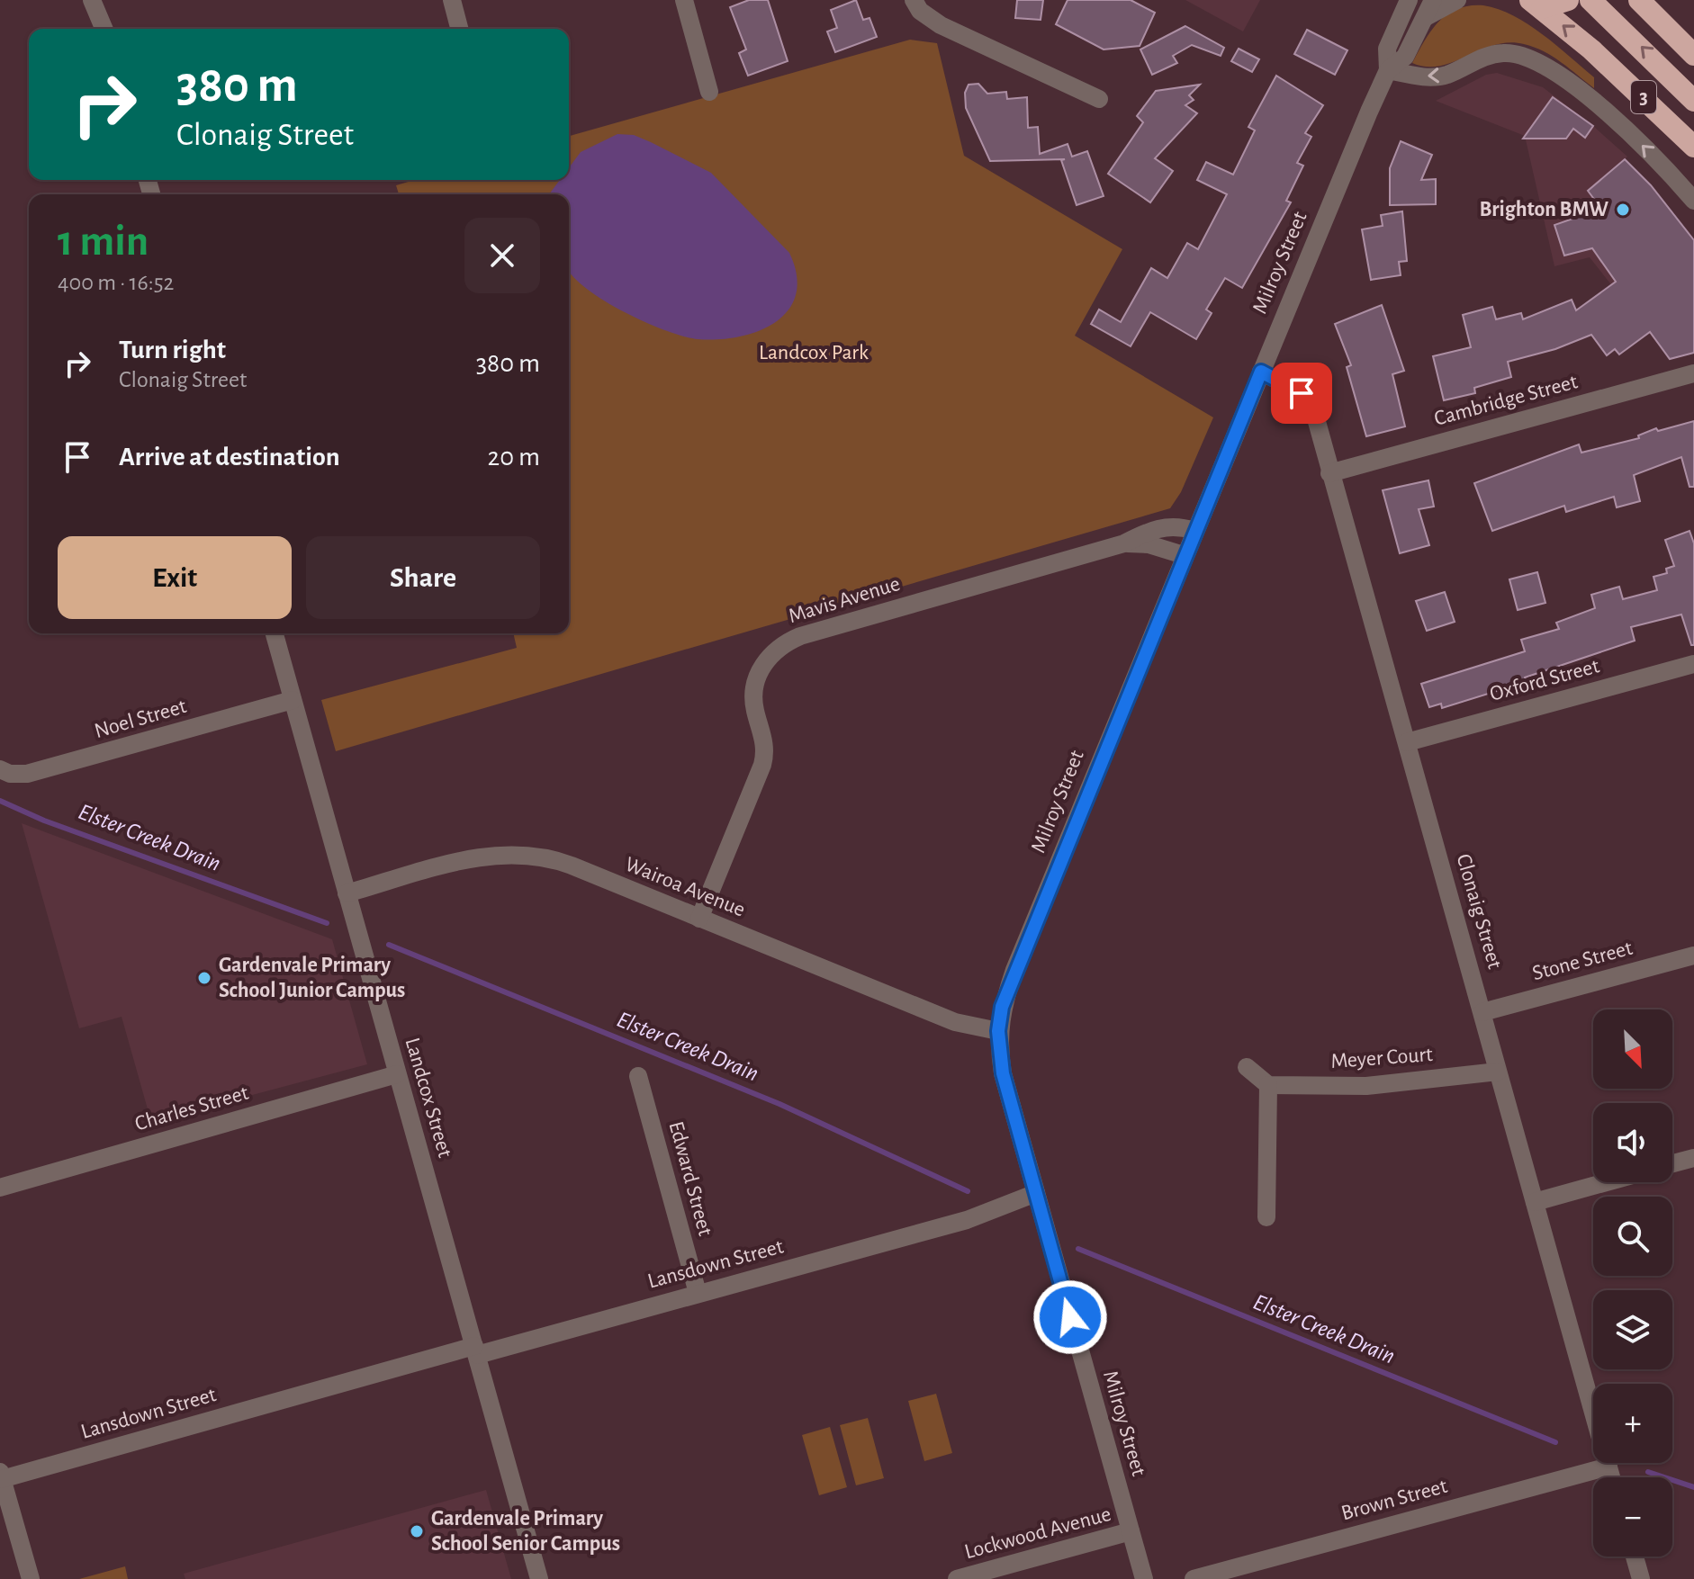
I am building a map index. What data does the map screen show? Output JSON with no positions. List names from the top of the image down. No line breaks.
{"streets":{"highway":["3"],"street":["Milroy Street","Cambridge Street","Mavis Avenue","Oxford Street","Noel Street","Wairoa Avenue","Clonaig Street","Stone Street","Meyer Court","Landcox Street","Charles Street","Edward Street","Lansdown Street","Brown Street","Lockwood Avenue"]},"crossings":[["Milroy Street","Mavis Avenue"],["Milroy Street","Wairoa Avenue"],["Milroy Street","Clonaig Street"],["Milroy Street","Lansdown Street"],["Milroy Street","Lockwood Avenue"],["Cambridge Street","Clonaig Street"],["Mavis Avenue","Wairoa Avenue"],["Oxford Street","Clonaig Street"],["Noel Street","Landcox Street"],["Wairoa Avenue","Landcox Street"],["Clonaig Street","Stone Street"],["Clonaig Street","Meyer Court"],["Clonaig Street","Brown Street"],["Landcox Street","Charles Street"],["Landcox Street","Lansdown Street"],["Edward Street","Lansdown Street"]],"water":["Elster Creek Drain"],"parks":["Landcox Park"],"places":["Brighton BMW","Gardenvale Primary School Junior Campus","Gardenvale Primary School Senior Campus"],"north":"bottom right","page":{"turn":["380 m","Clonaig Street"],"heading":["1 min","400 m · 16:52"],"list":[{"name":"Turn right","note":"Clonaig Street","value":"380 m"},{"name":"Arrive at destination","value":"20 m"}],"buttons":["Exit","Share"],"map_buttons":["+","−"]}}
